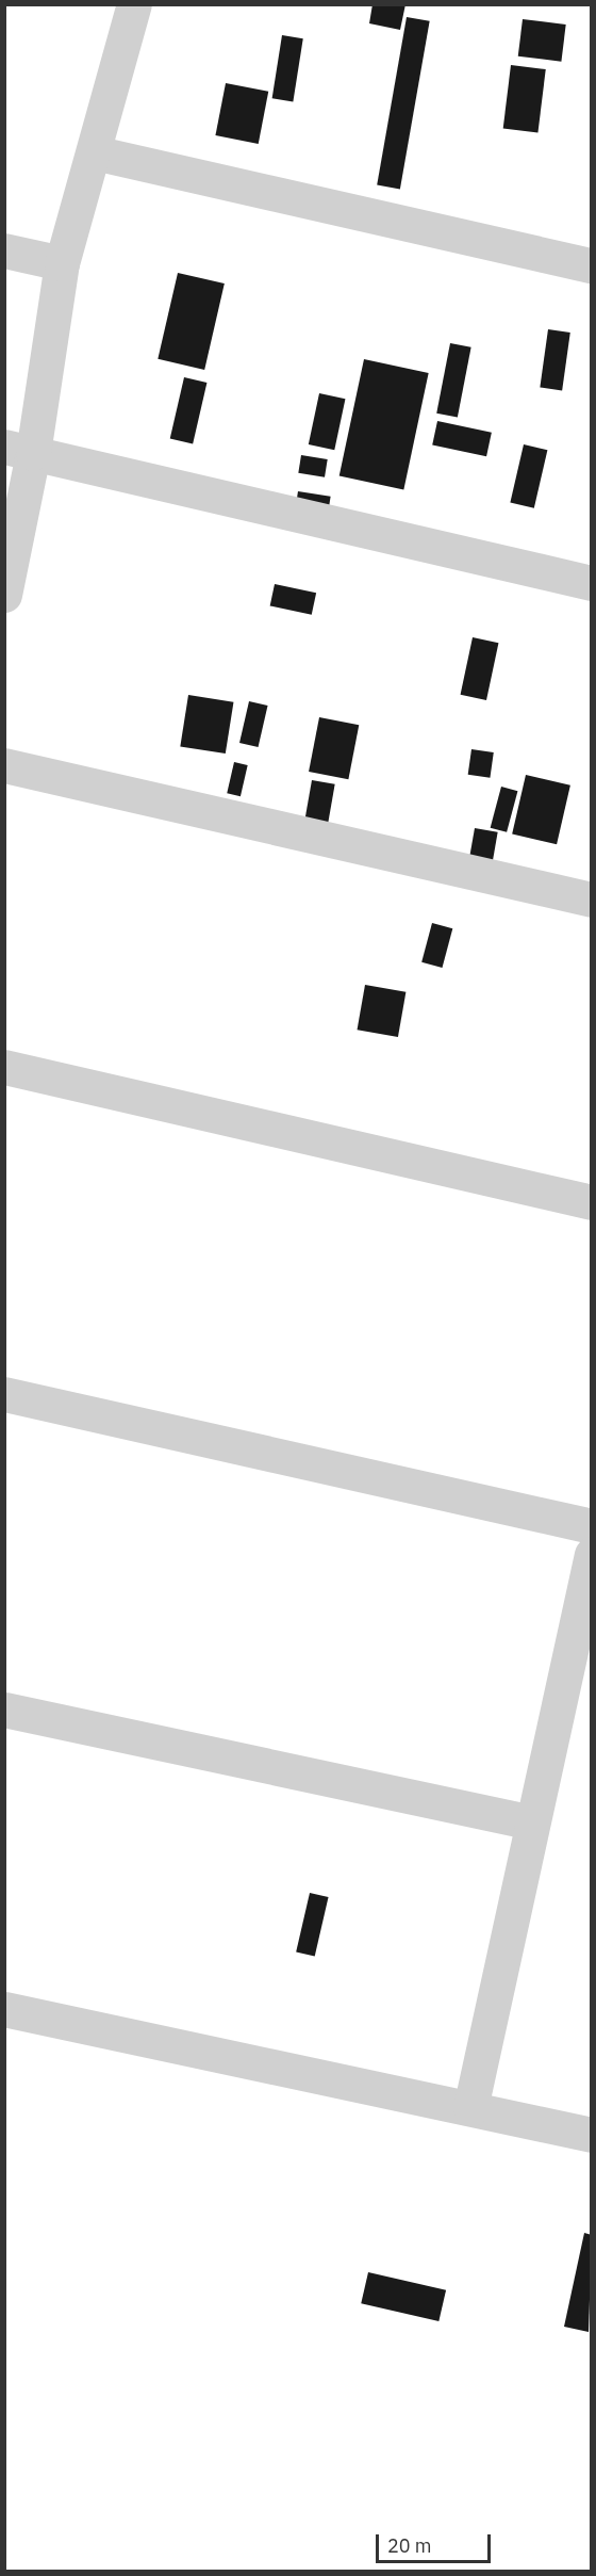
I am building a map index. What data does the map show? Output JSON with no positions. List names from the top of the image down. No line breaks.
{"scale_bar":"20 m"}
